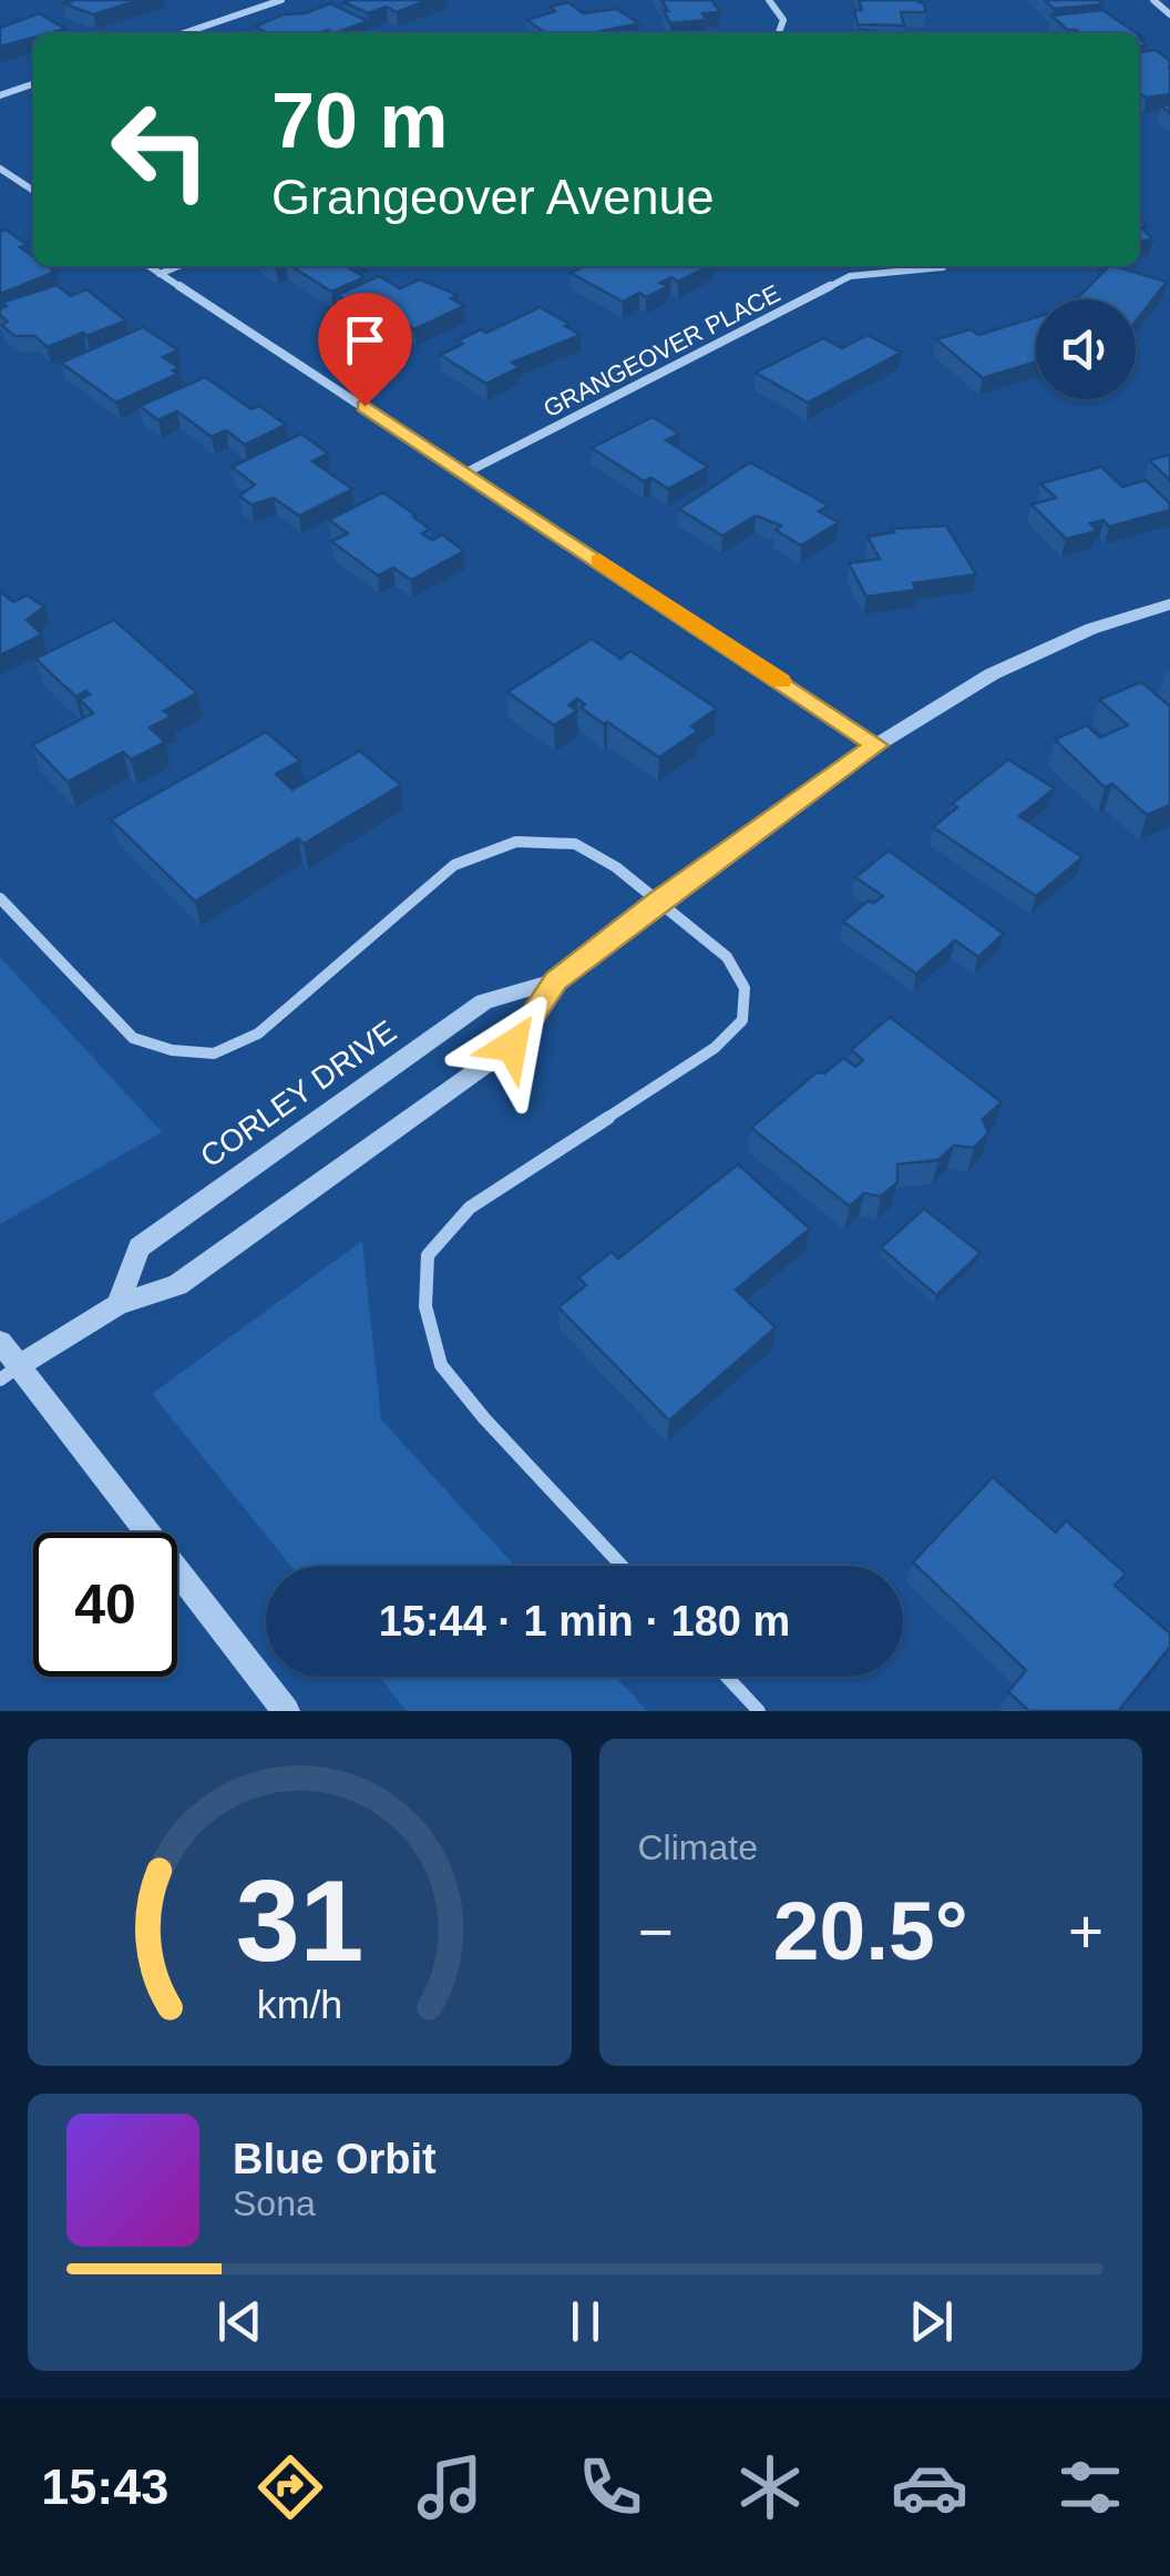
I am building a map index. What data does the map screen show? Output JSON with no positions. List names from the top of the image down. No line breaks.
{"streets":{"street":["GRANGEOVER PLACE","CORLEY DRIVE"]},"page":{"turn":["70 m","Grangeover Avenue"],"limit":"40","trip":"15:44 · 1 min · 180 m","tile":"Climate","heat":["−","20.5°","+"],"song":["Blue Orbit","Sona"],"tabs":"15:43","gauge":["31","km/h"]}}
